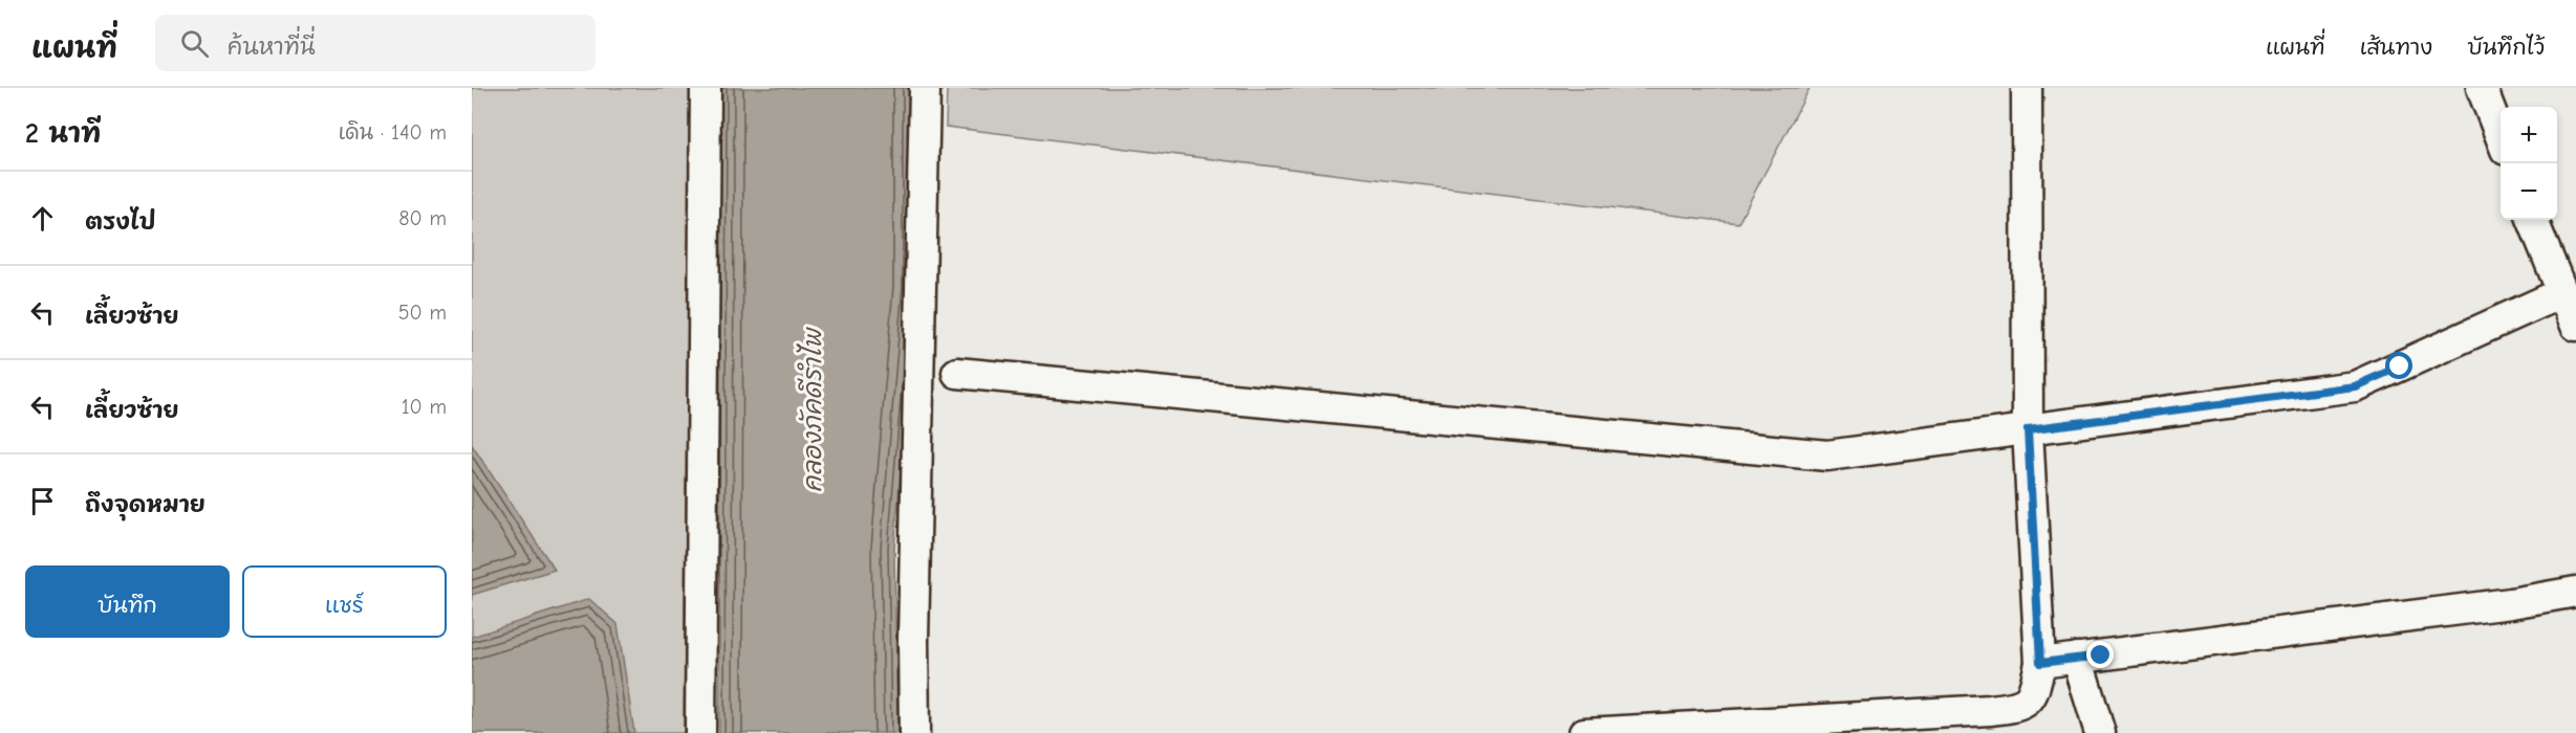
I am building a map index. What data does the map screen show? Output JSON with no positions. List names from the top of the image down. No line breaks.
{"water":["คลองภัคดีรำไพ"],"page":{"header":"แผนที่","search":"ค้นหาที่นี่","nav":["แผนที่","เส้นทาง","บันทึกไว้"],"heading":["2 นาที","เดิน · 140 m"],"map_buttons":["+","−"],"list":[["ตรงไป","80 m"],["เลี้ยวซ้าย","50 m"],["เลี้ยวซ้าย","10 m"],"ถึงจุดหมาย"],"buttons":["บันทึก","แชร์"]}}
